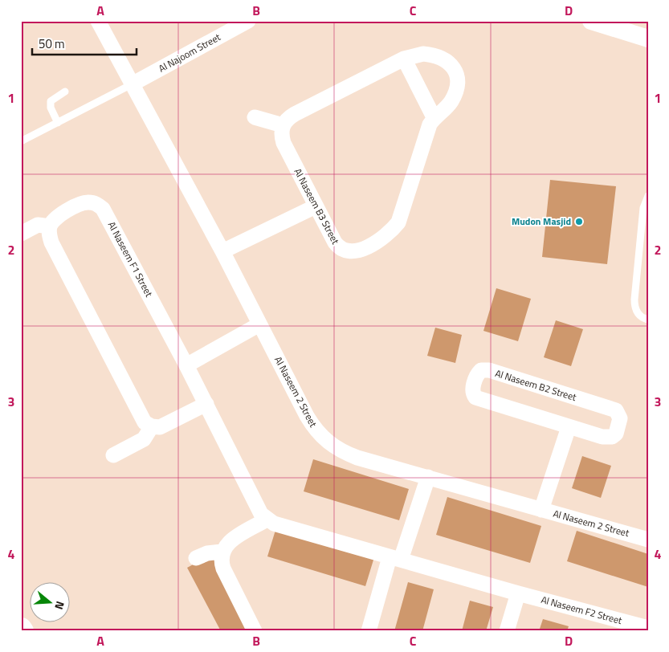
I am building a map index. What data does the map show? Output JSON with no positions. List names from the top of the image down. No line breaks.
{"streets":{"street":["Al Najoom Street","Al Naseem B3 Street","Al Naseem F1 Street","Al Naseem B2 Street","Al Naseem 2 Street","Al Naseem F2 Street"]},"crossings":[["Al Najoom Street","Al Naseem 2 Street"],["Al Naseem F1 Street","Al Naseem F2 Street"]],"places":["Mudon Masjid"],"scale_bar":"50 m","north":"right","grid":{"columns":["A","B","C","D"],"rows":["1","2","3","4"]}}
